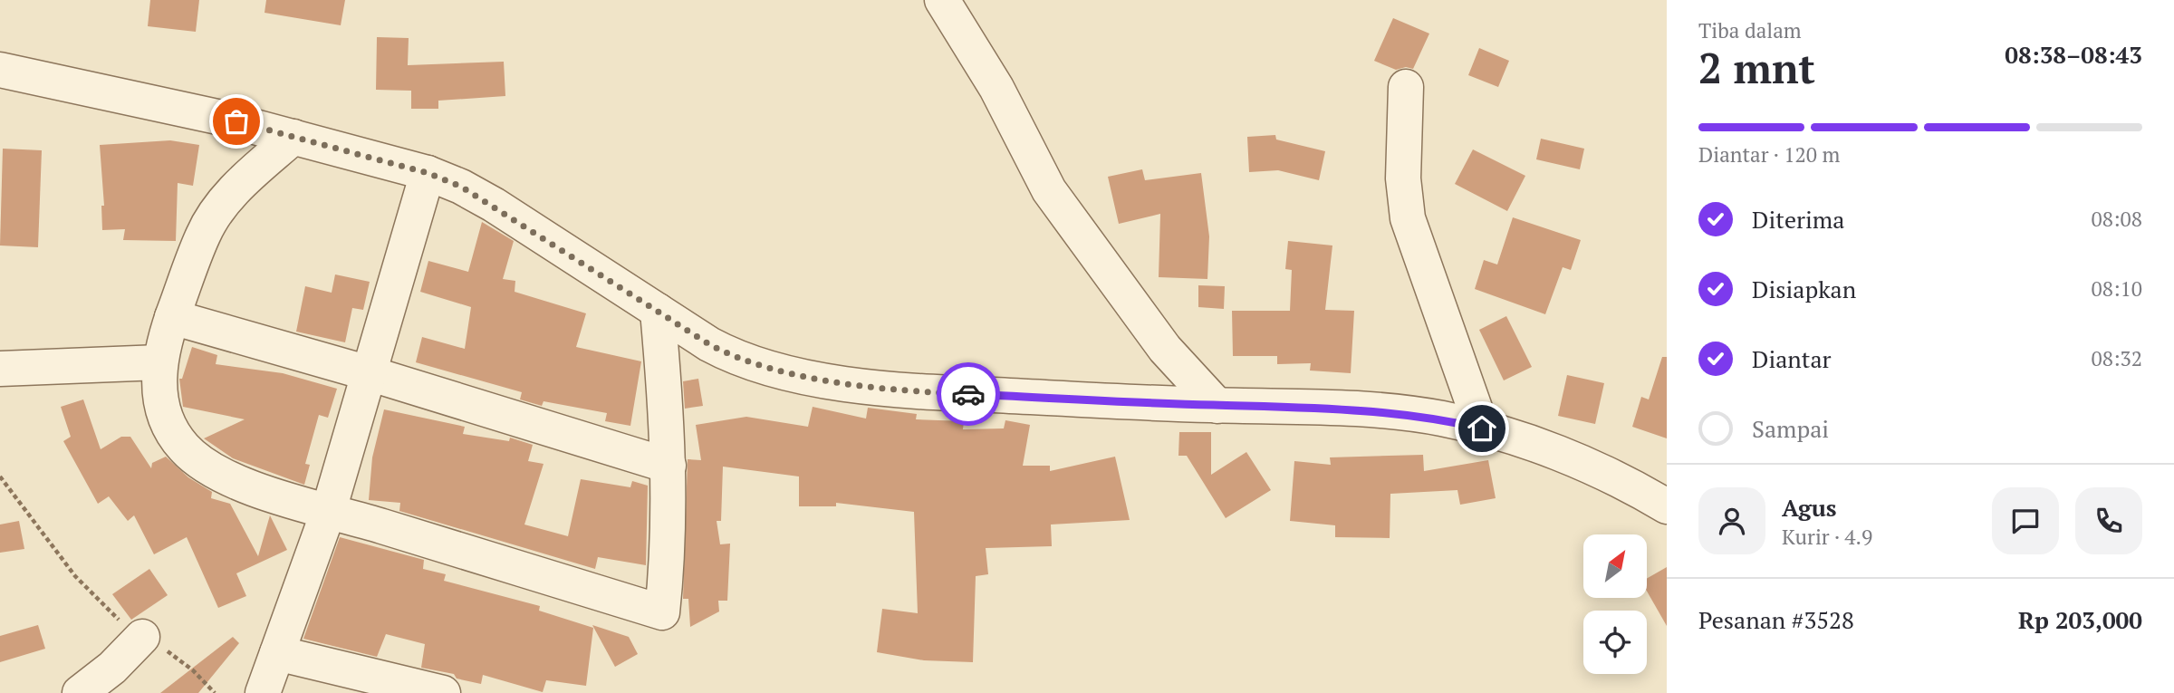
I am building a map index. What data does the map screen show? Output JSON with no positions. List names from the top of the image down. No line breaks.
{"north":"top right","page":{"heading":["2 mnt","Tiba dalam","08:38–08:43"],"panel":["Agus","Kurir · 4.9","Pesanan #3528","Rp 203,000"],"bar":"Diantar · 120 m","list":[["Diterima","08:08"],["Disiapkan","08:10"],["Diantar","08:32"],"Sampai"]}}
